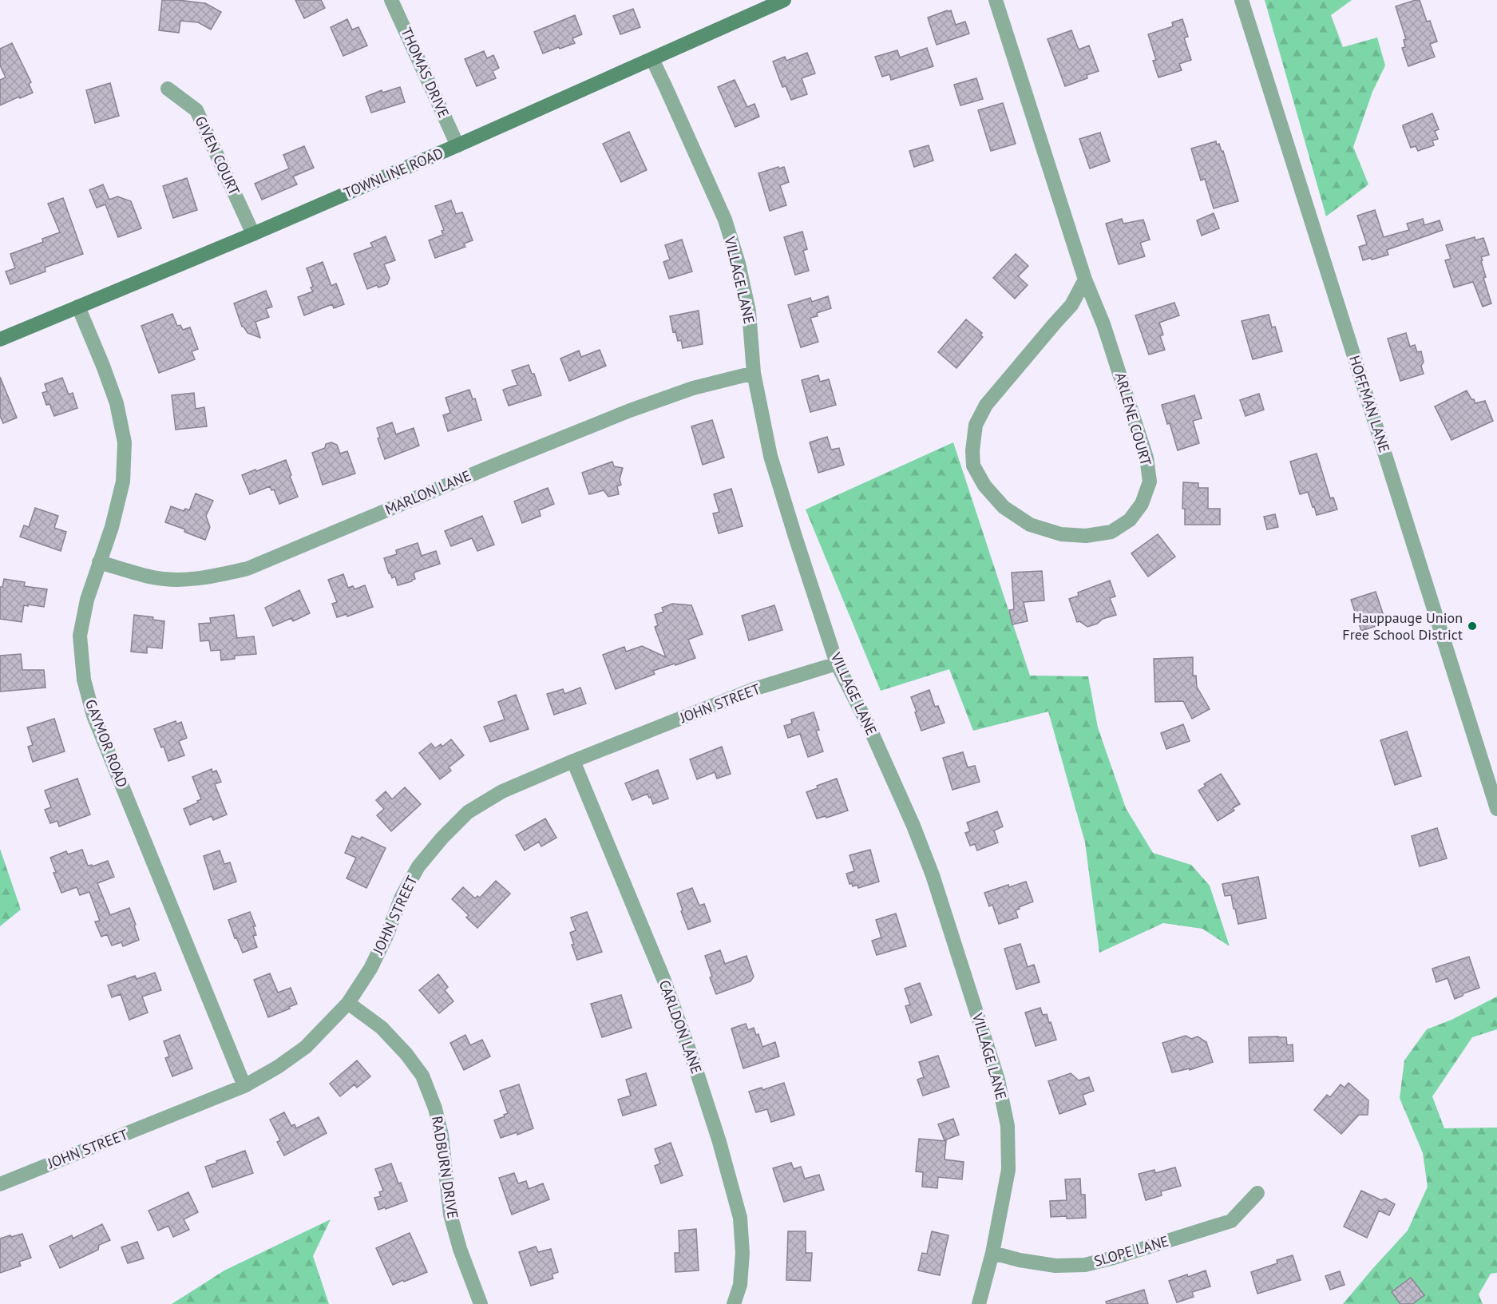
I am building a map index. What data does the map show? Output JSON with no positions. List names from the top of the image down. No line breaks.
{"streets":{"street":["THOMAS DRIVE","GIVEN COURT","TOWNLINE ROAD","VILLAGE LANE","HOFFMAN LANE","ARLENE COURT","MARLON LANE","JOHN STREET","GAYMOR ROAD","CARLDON LANE","RADBURN DRIVE","SLOPE LANE"]},"crossings":[["THOMAS DRIVE","TOWNLINE ROAD"],["GIVEN COURT","TOWNLINE ROAD"],["TOWNLINE ROAD","VILLAGE LANE"],["TOWNLINE ROAD","GAYMOR ROAD"],["VILLAGE LANE","MARLON LANE"],["VILLAGE LANE","JOHN STREET"],["VILLAGE LANE","SLOPE LANE"],["MARLON LANE","GAYMOR ROAD"],["JOHN STREET","GAYMOR ROAD"],["JOHN STREET","CARLDON LANE"],["JOHN STREET","RADBURN DRIVE"]],"places":["Hauppauge Union Free School District"]}
